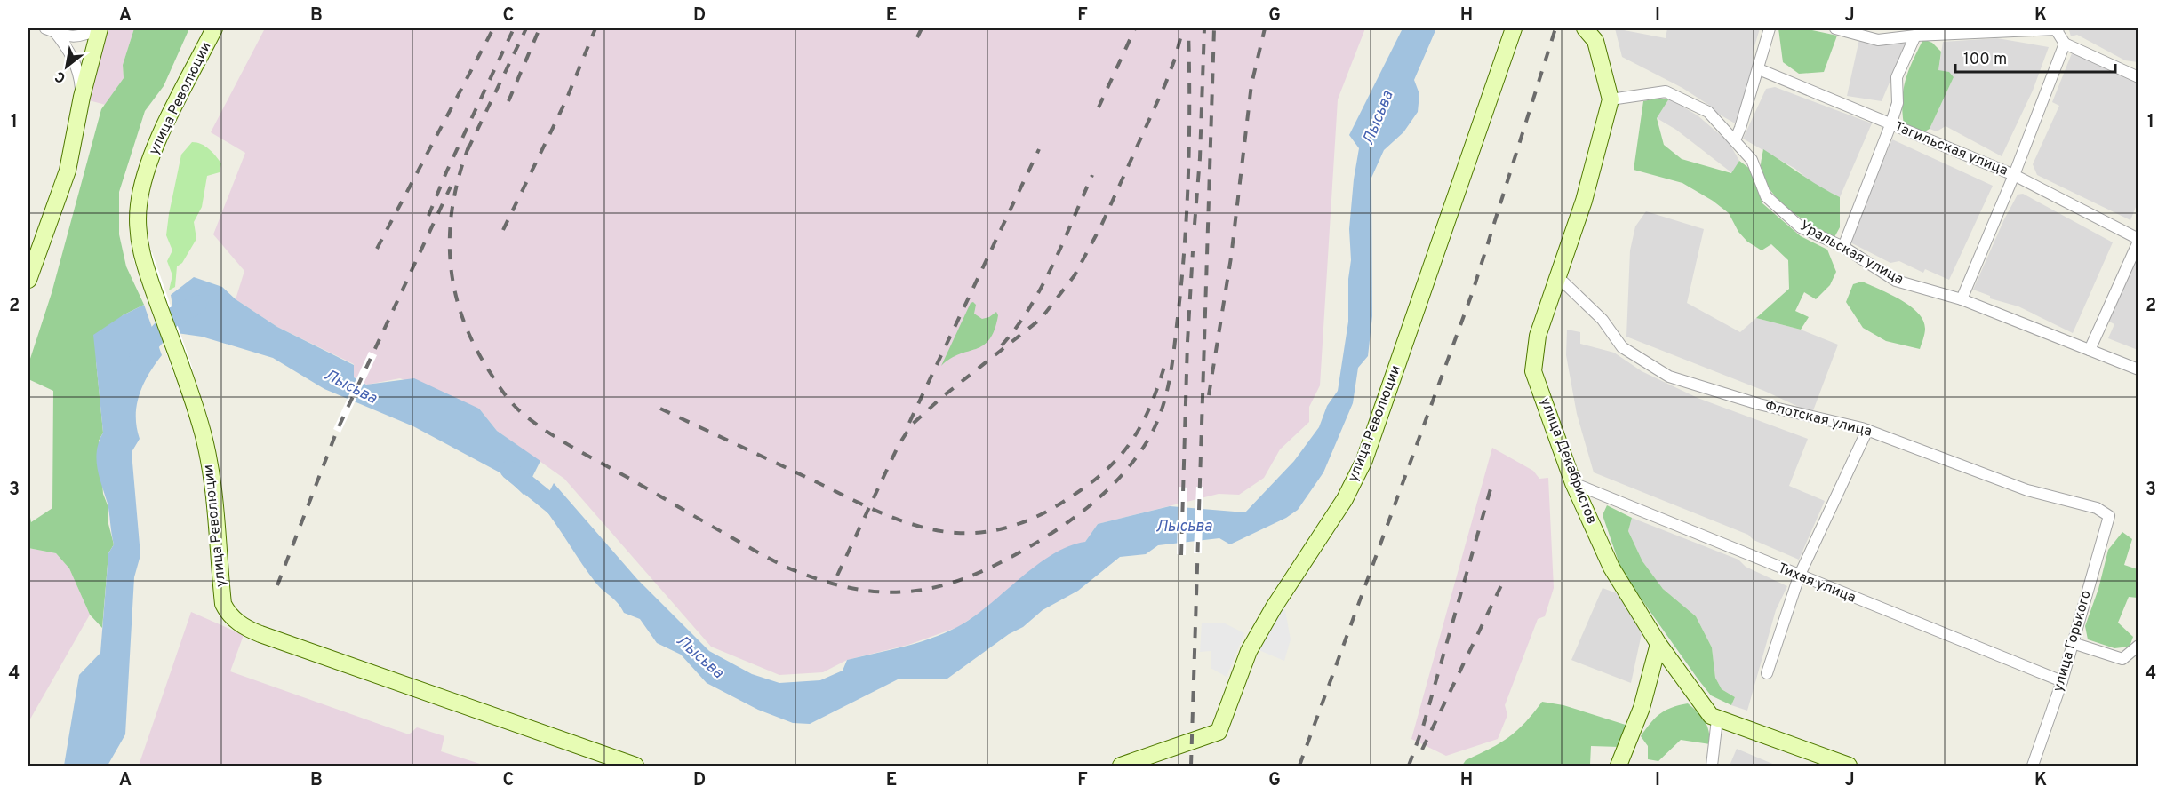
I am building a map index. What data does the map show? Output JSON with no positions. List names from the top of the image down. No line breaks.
{"streets":{"street":["улица Революции","Тагильская улица","Уральская улица","Флотская улица","улица Декабристов","Тихая улица","улица Горького"]},"crossings":[["Уральская улица","улица Декабристов"],["Флотская улица","улица Декабристов"],["Флотская улица","улица Горького"],["улица Декабристов","Тихая улица"],["Тихая улица","улица Горького"]],"water":["Лысьва"],"scale_bar":"100 m","north":"bottom left","grid":{"columns":["A","B","C","D","E","F","G","H","I","J","K"],"rows":["1","2","3","4"]}}
